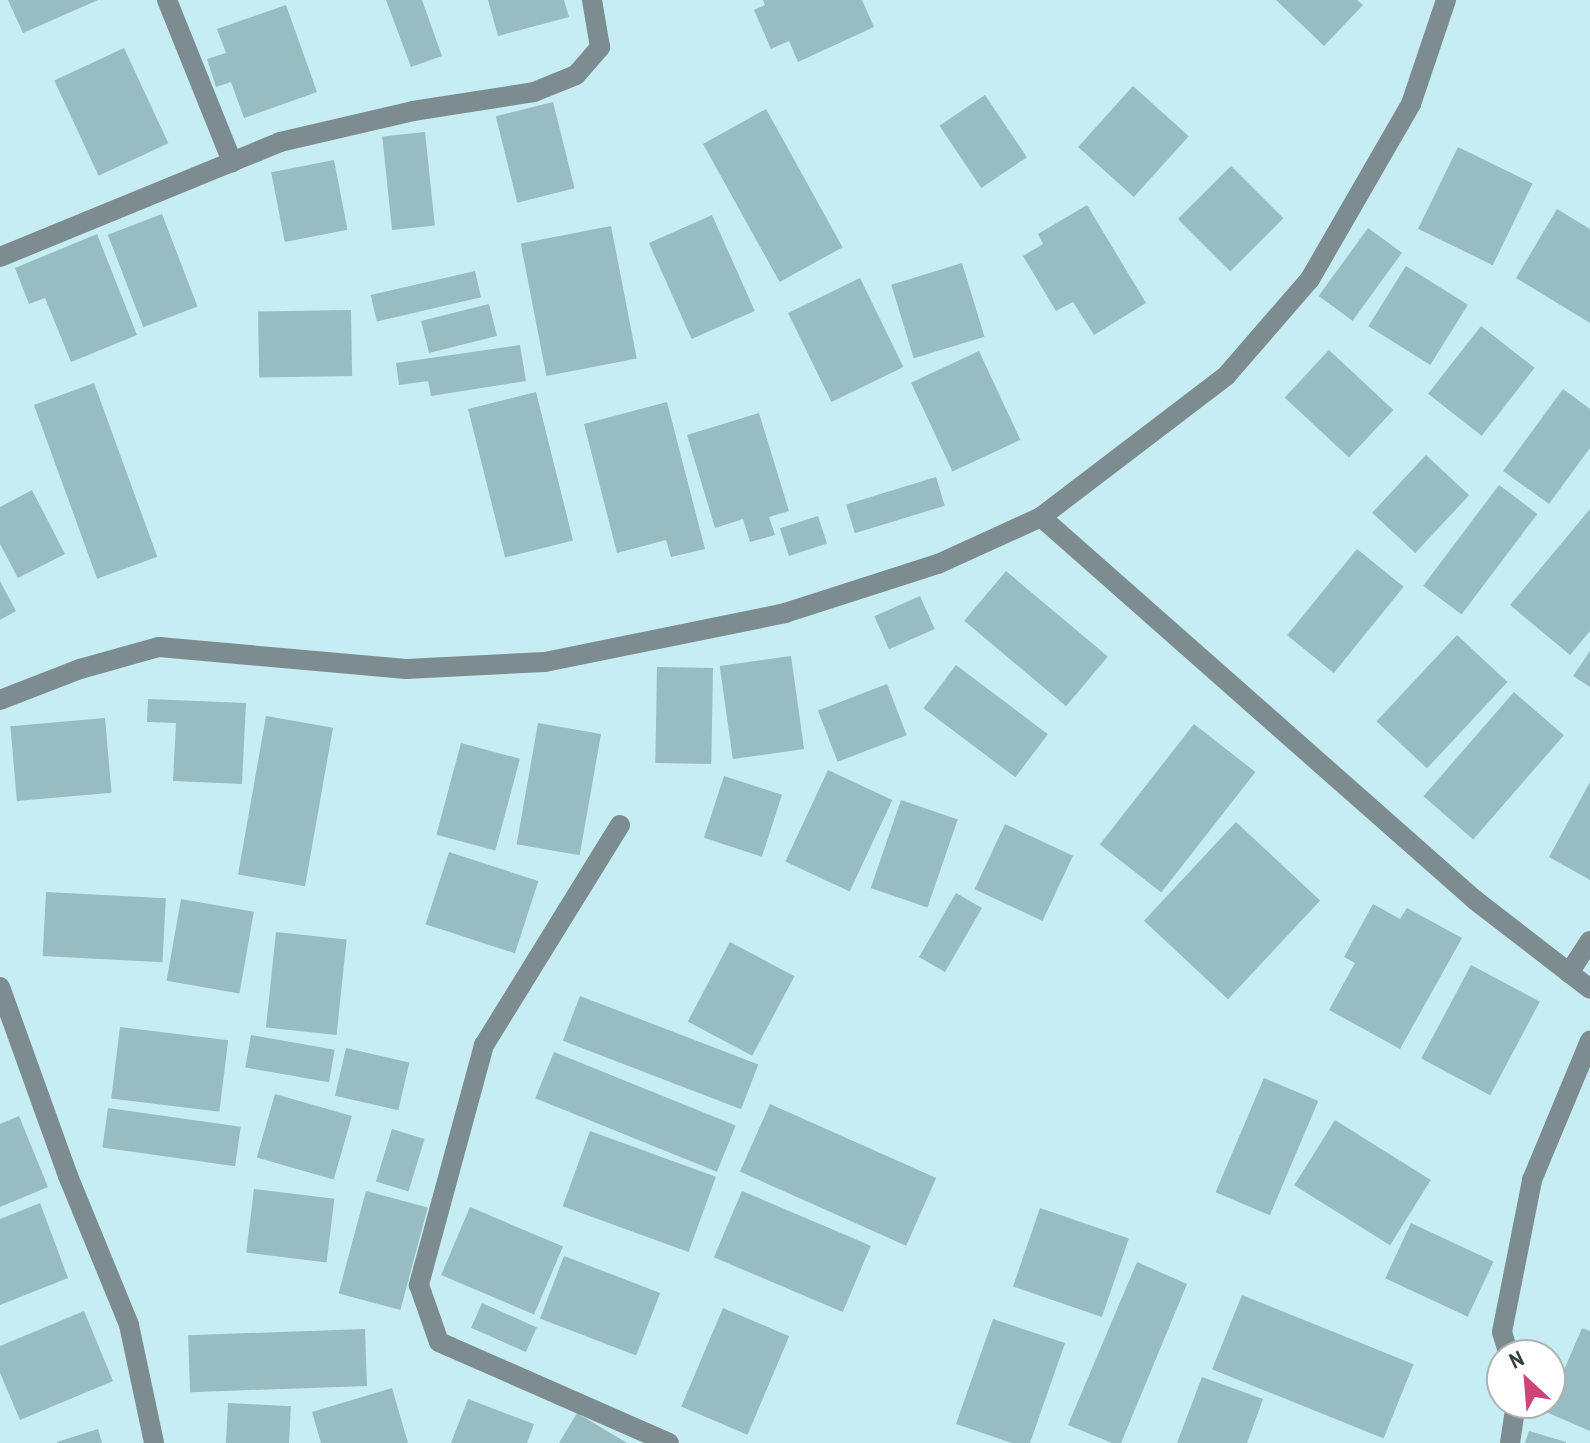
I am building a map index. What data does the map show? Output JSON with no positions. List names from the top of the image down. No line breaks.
{"north":"top left"}
